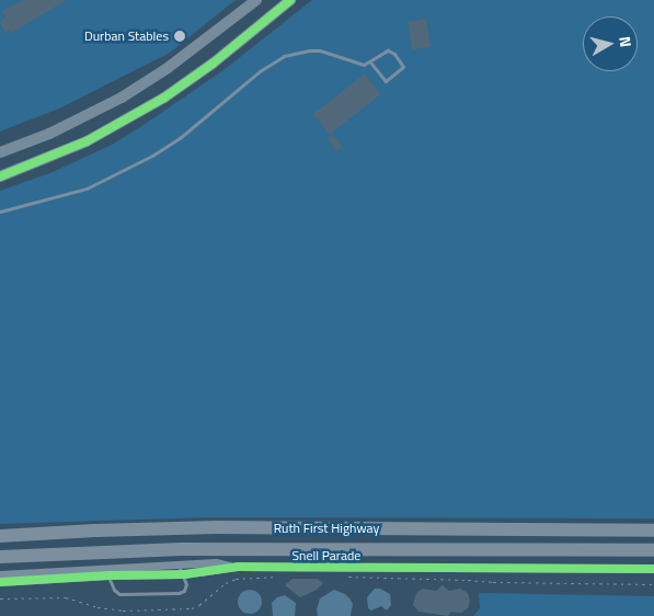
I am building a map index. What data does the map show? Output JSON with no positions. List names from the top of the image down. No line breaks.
{"streets":{"highway":["Ruth First Highway"],"street":["Snell Parade"]},"places":["Durban Stables"],"north":"right"}
